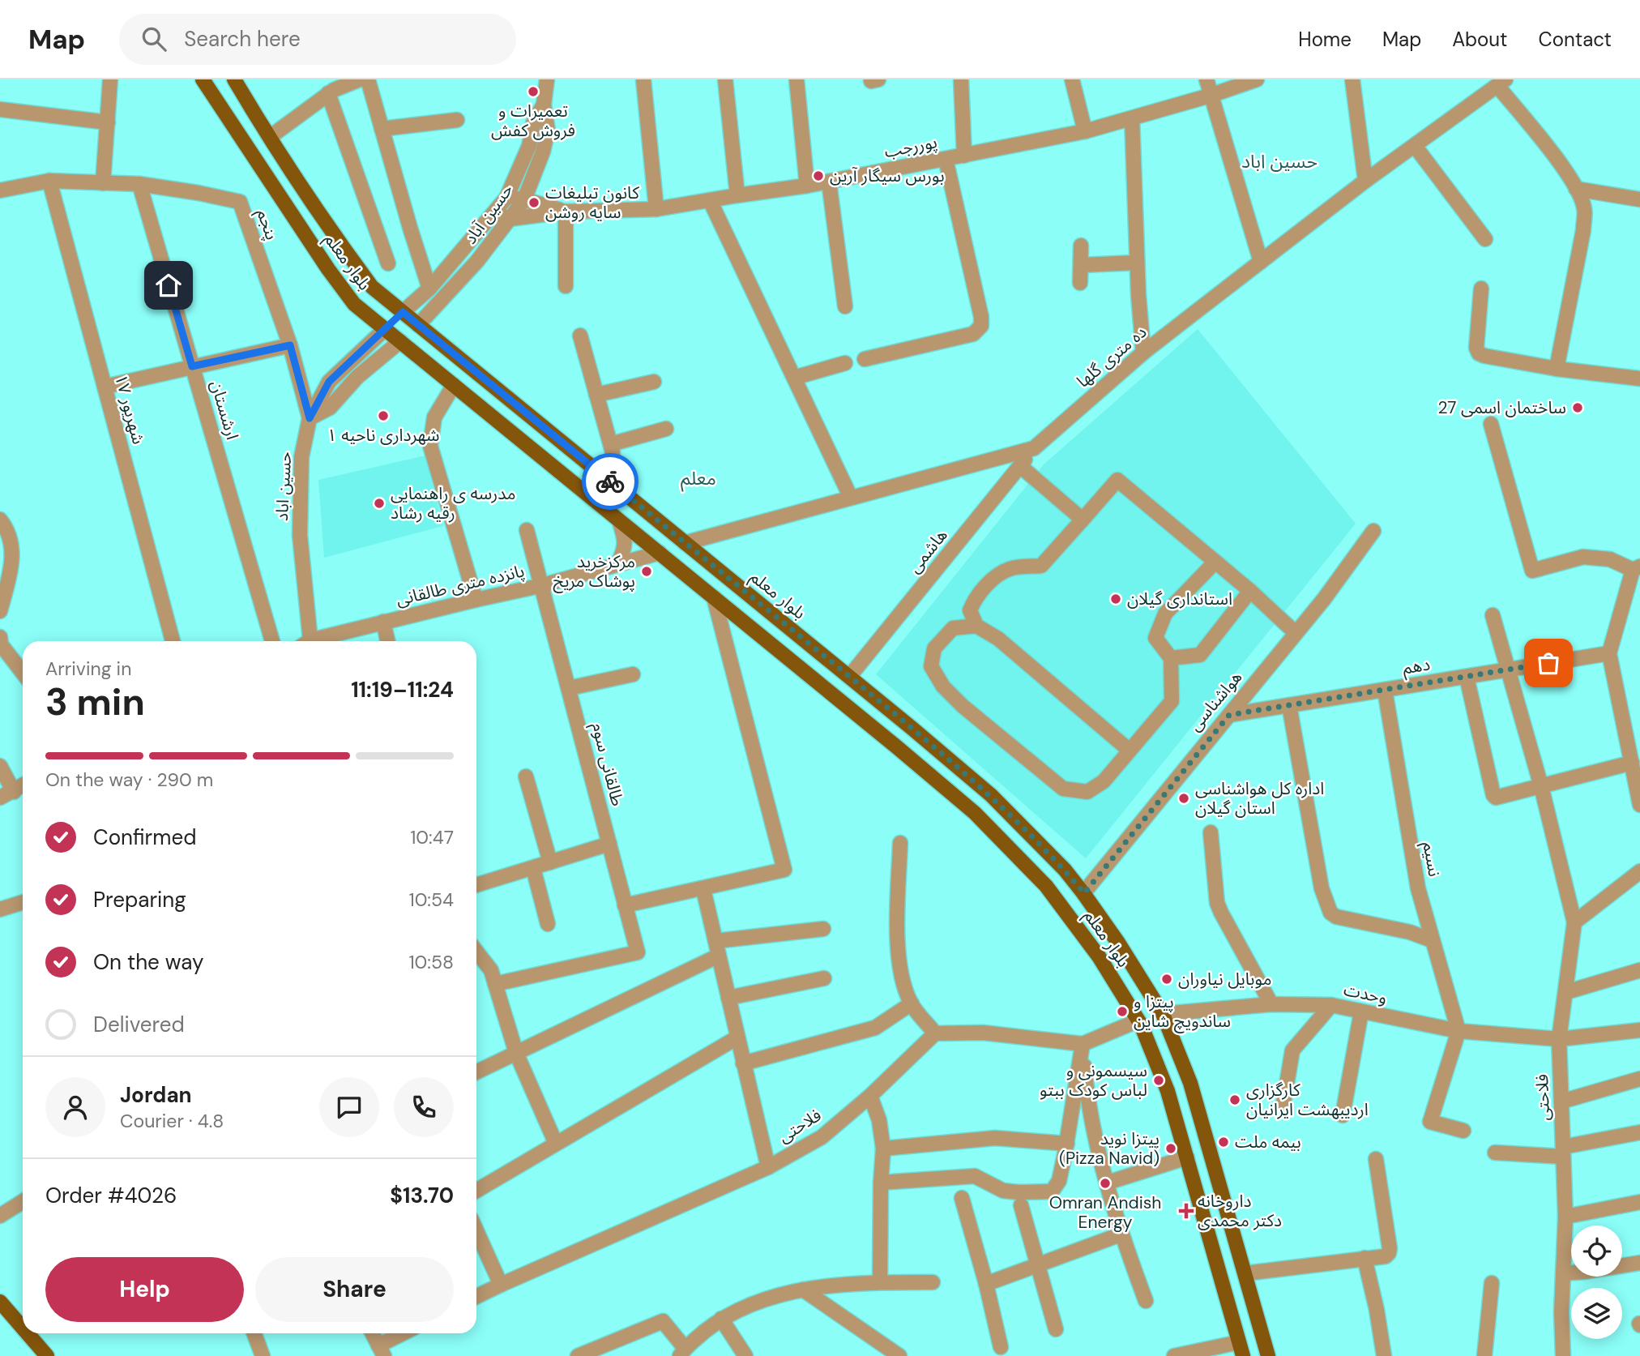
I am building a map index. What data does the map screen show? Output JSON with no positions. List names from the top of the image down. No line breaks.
{"streets":{"main road":["بلوار معلم"],"street":["پوررجب","حسین آباد","پنجم","ده متری گلها","۱۷ شهریور","ارشستان","حسین اباد","هاشمی","پانزده متری طالقانی","دهم","هواشناسی","طالقانی سوم","نسیم","وحدت","فلاحتی"]},"crossings":[["پوررجب","حسین آباد"],["حسین آباد","بلوار معلم"],["پنجم","۱۷ شهریور"],["پنجم","ارشستان"],["پنجم","حسین اباد"],["بلوار معلم","ده متری گلها"],["بلوار معلم","حسین اباد"],["بلوار معلم","هاشمی"],["بلوار معلم","پانزده متری طالقانی"],["بلوار معلم","هواشناسی"],["بلوار معلم","وحدت"],["ده متری گلها","هاشمی"],["پانزده متری طالقانی","طالقانی سوم"],["دهم","هواشناسی"],["دهم","نسیم"],["نسیم","وحدت"],["وحدت","فلاحتی"]],"districts":["حسین اباد","معلم"],"places":{"other":["تعمیرات و فروش کفش","بورس سیگار آرین","کانون تبلیغات سایه روشن","ساختمان اسمی 27","شهرداری ناحیه ۱","مدرسه ی راهنمایی رقیه رشاد","مرکزخرید پوشاک مریخ","استانداری گیلان","اداره کل هواشناسی استان گیلان","موبایل نیاوران","پیتزا و ساندویچ شاین","سیسمونی و لباس کودک ببتو","کارگزاری اردیبهشت ایرانیان","بیمه ملت","پیتزا نوید (Pizza Navid)","Omran Andish Energy"],"health":["داروخانه دکتر محمدی"]},"page":{"header":"Map","search":"Search here","nav":["Home","Map","About","Contact"],"heading":["3 min","Arriving in","11:19–11:24"],"panel":["Jordan","Courier · 4.8","Order #4026","$13.70"],"bar":"On the way · 290 m","list":[["Confirmed","10:47"],["Preparing","10:54"],["On the way","10:58"],"Delivered"],"buttons":["Help","Share"]}}
